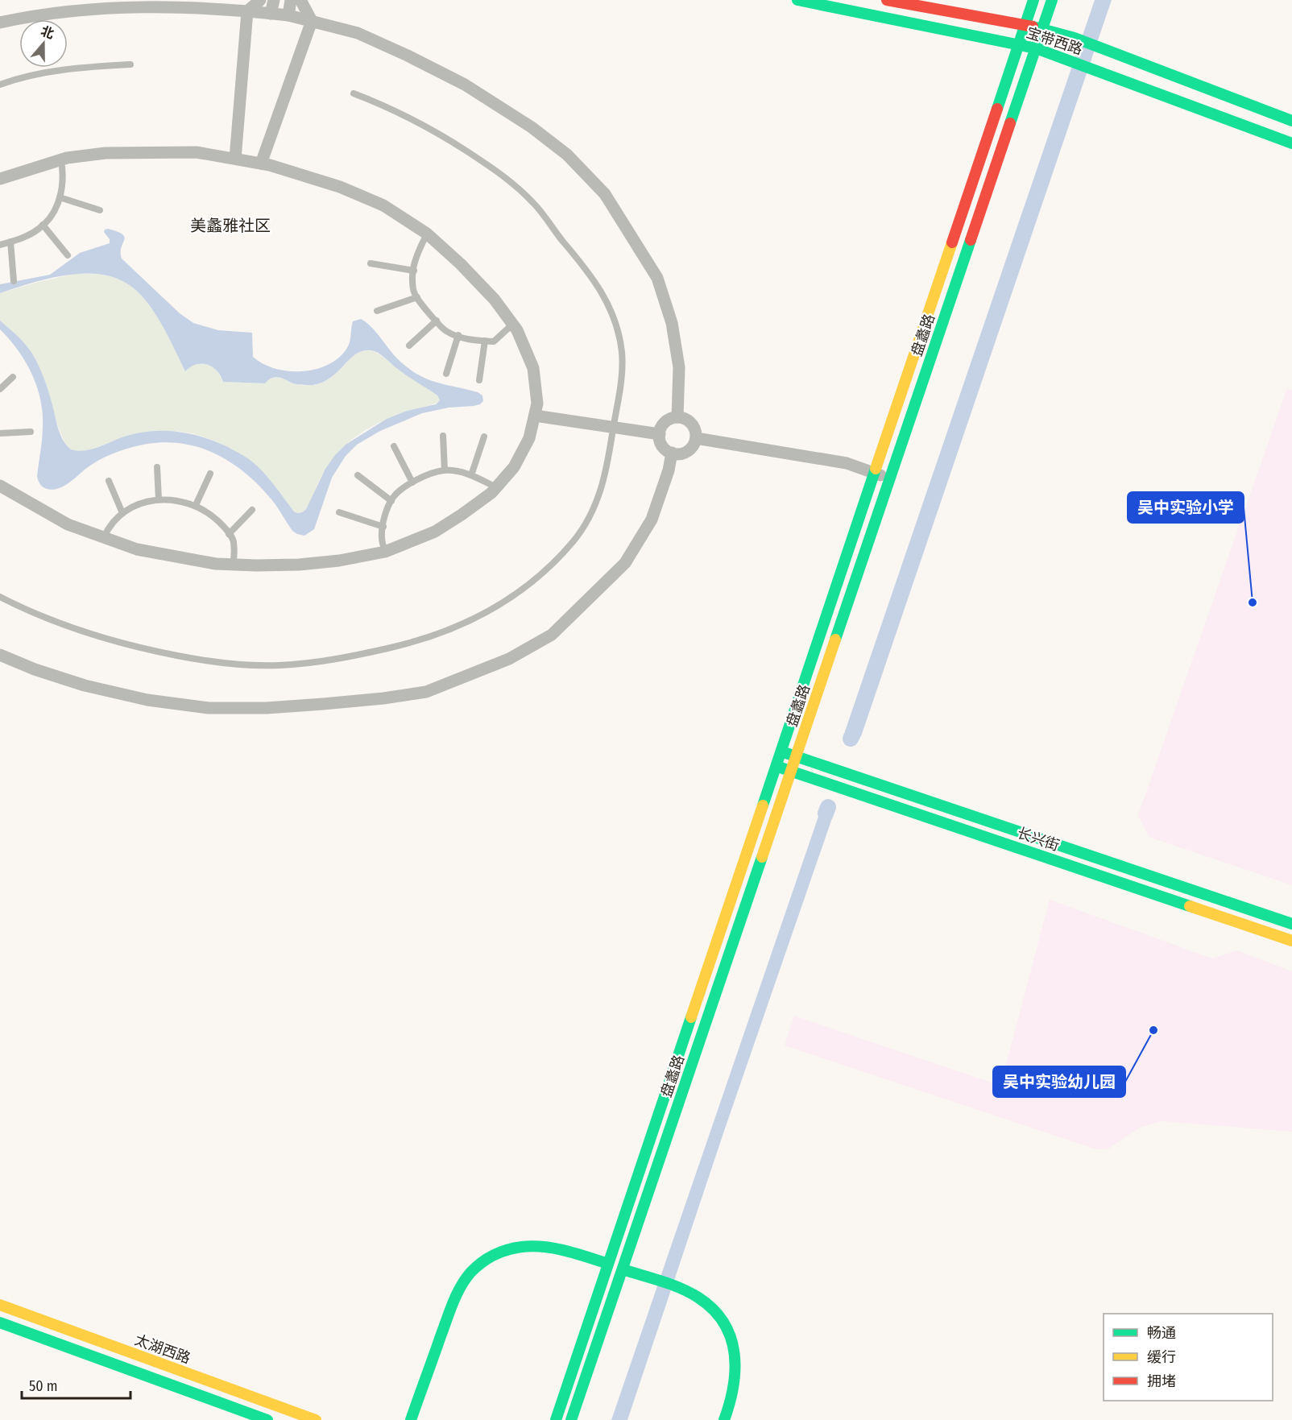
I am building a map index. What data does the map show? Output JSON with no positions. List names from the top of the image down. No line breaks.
{"streets":{"main road":["宝带西路","盘蠡路","长兴街","太湖西路"]},"crossings":[["宝带西路","盘蠡路"],["盘蠡路","长兴街"]],"districts":["美蠡雅社区"],"places":["吴中实验小学","吴中实验幼儿园"],"legend":["畅通","缓行","拥堵"],"scale_bar":"50 m","north":"top"}
